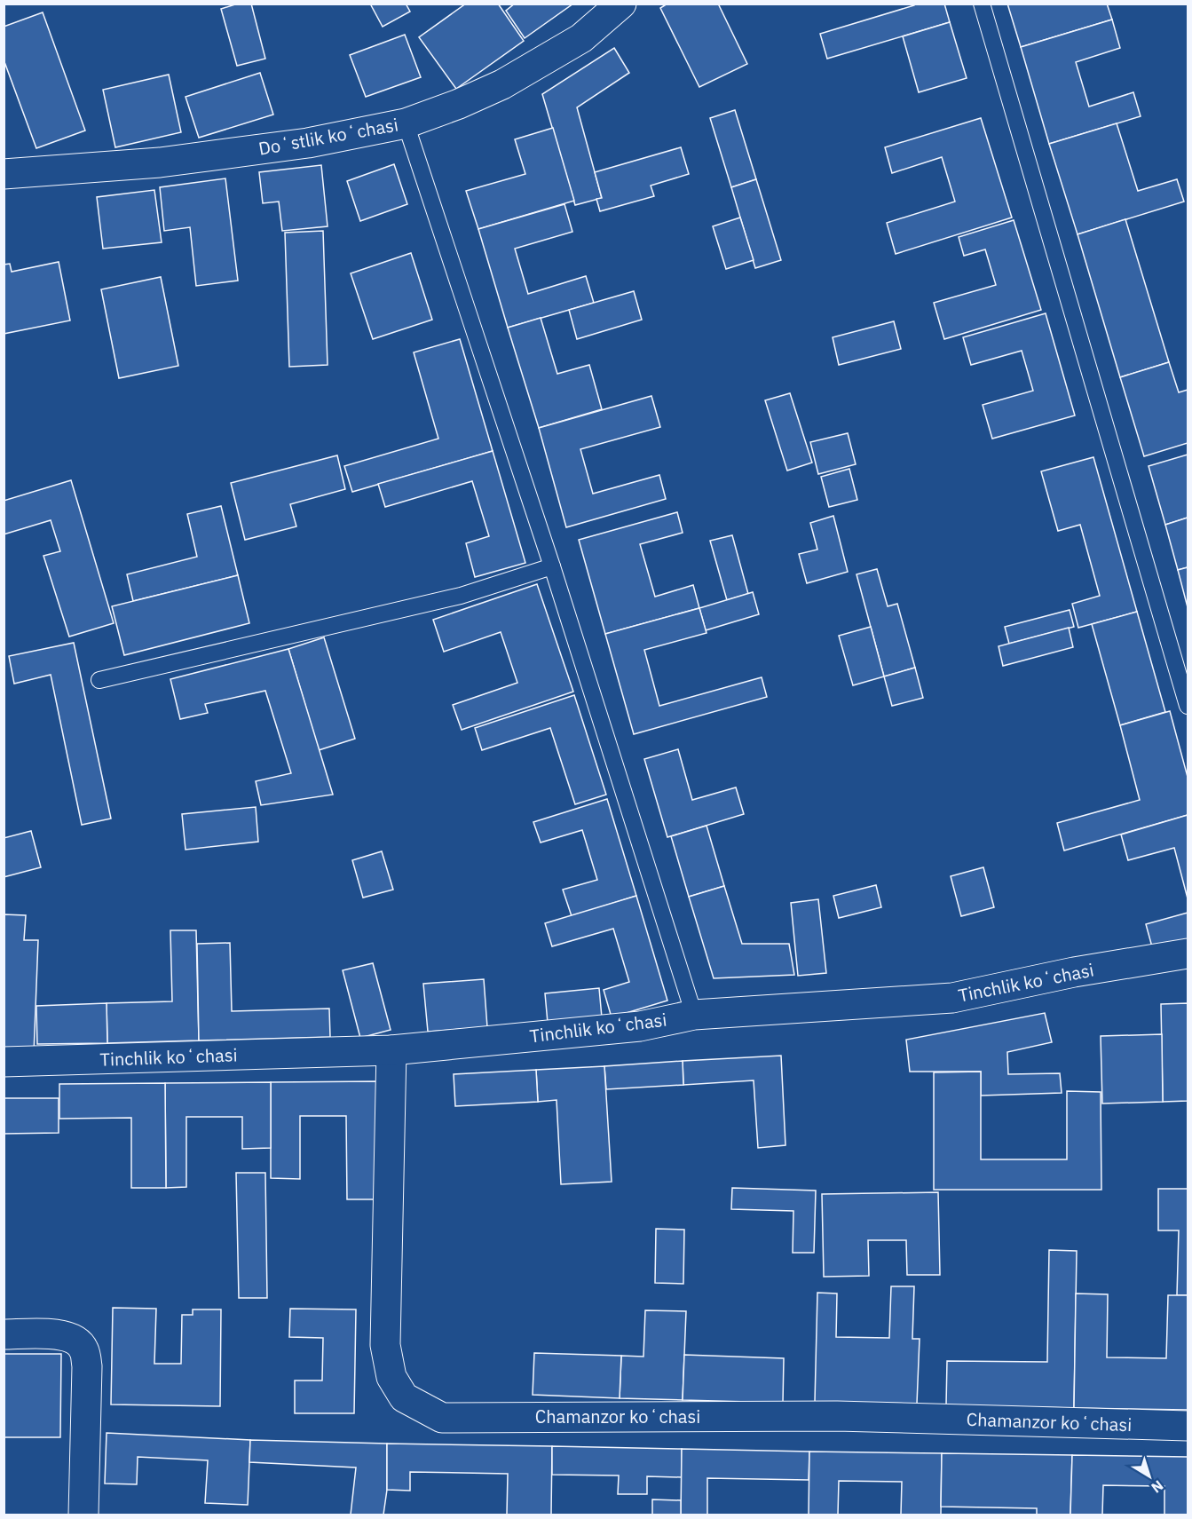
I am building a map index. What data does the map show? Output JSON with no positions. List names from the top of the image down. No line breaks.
{"streets":{"street":["Doʻstlik koʻchasi","Tinchlik koʻchasi","Chamanzor koʻchasi"]},"crossings":[["Tinchlik koʻchasi","Chamanzor koʻchasi"]],"north":"bottom right"}
